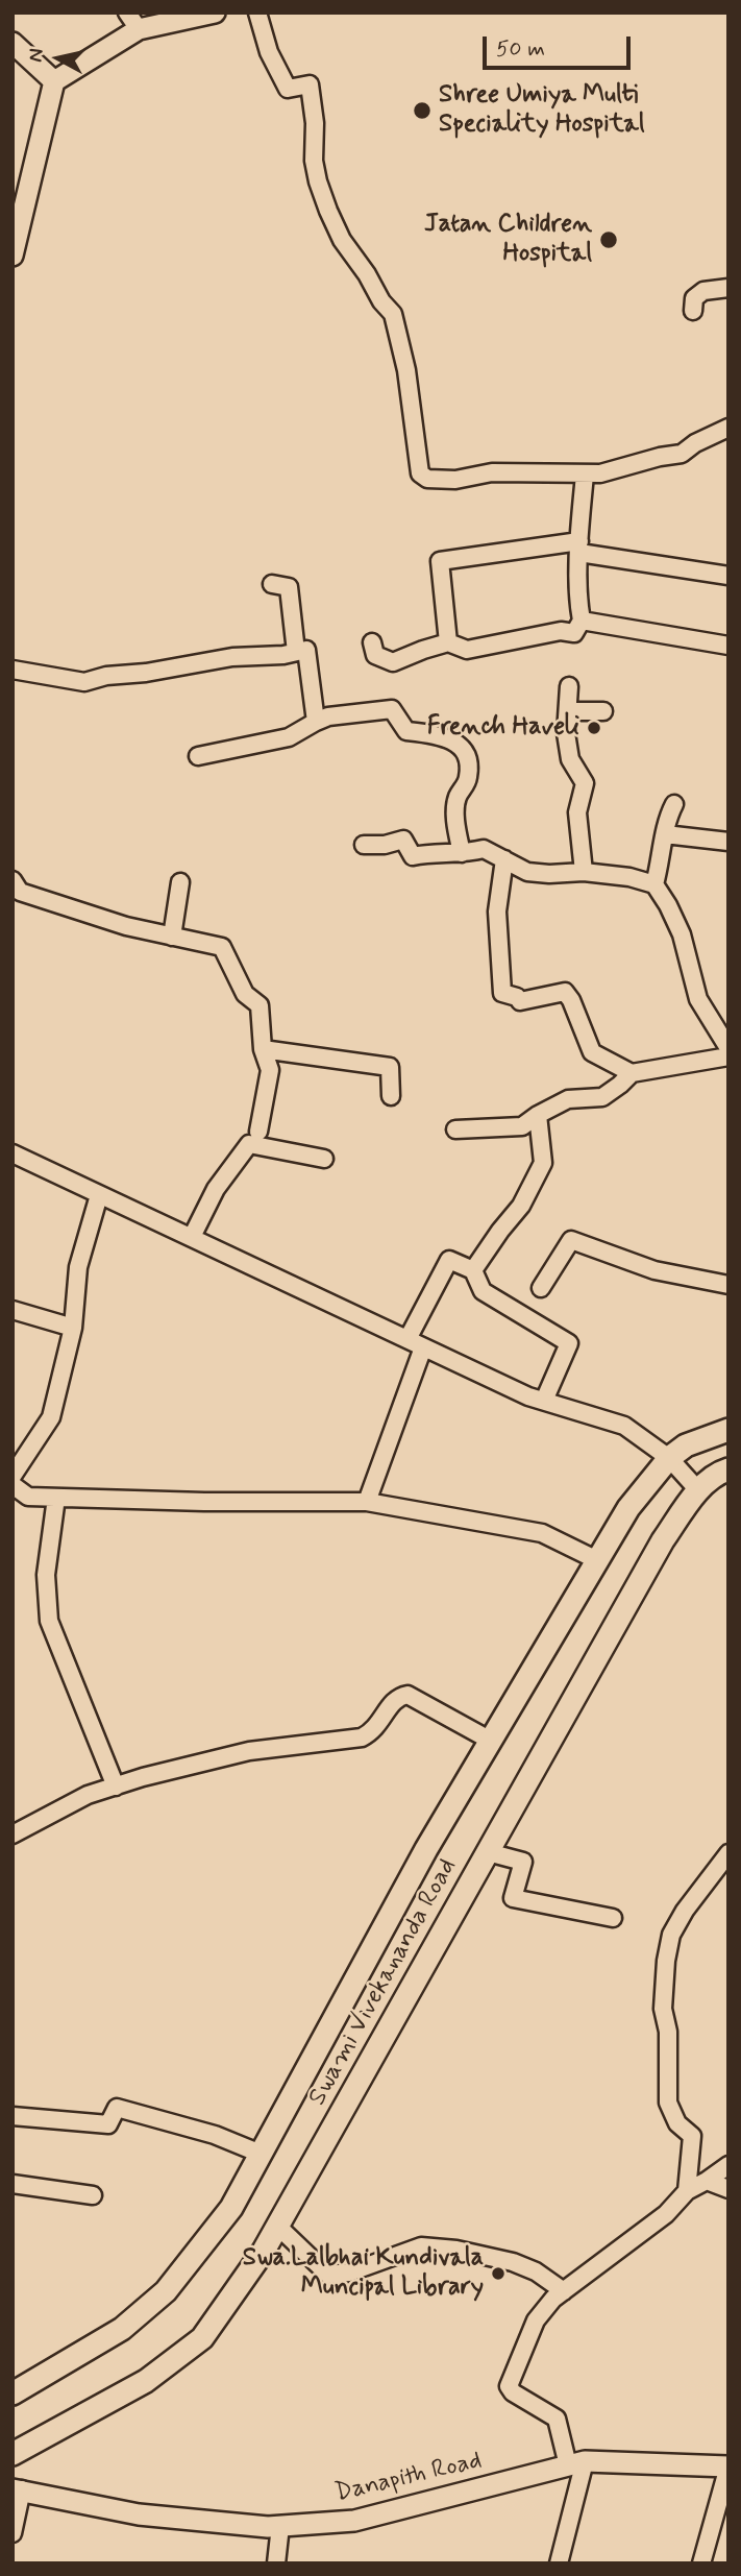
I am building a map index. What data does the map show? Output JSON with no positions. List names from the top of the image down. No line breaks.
{"streets":{"main road":["Swami Vivekananda Road"],"street":["Danapith Road"]},"places":["Shree Umiya Multi Speciality Hospital","Jatan Children Hospital","French Haveli","Swa.Lalbhai Kundivala Muncipal Library"],"scale_bar":"50 m","north":"left"}
